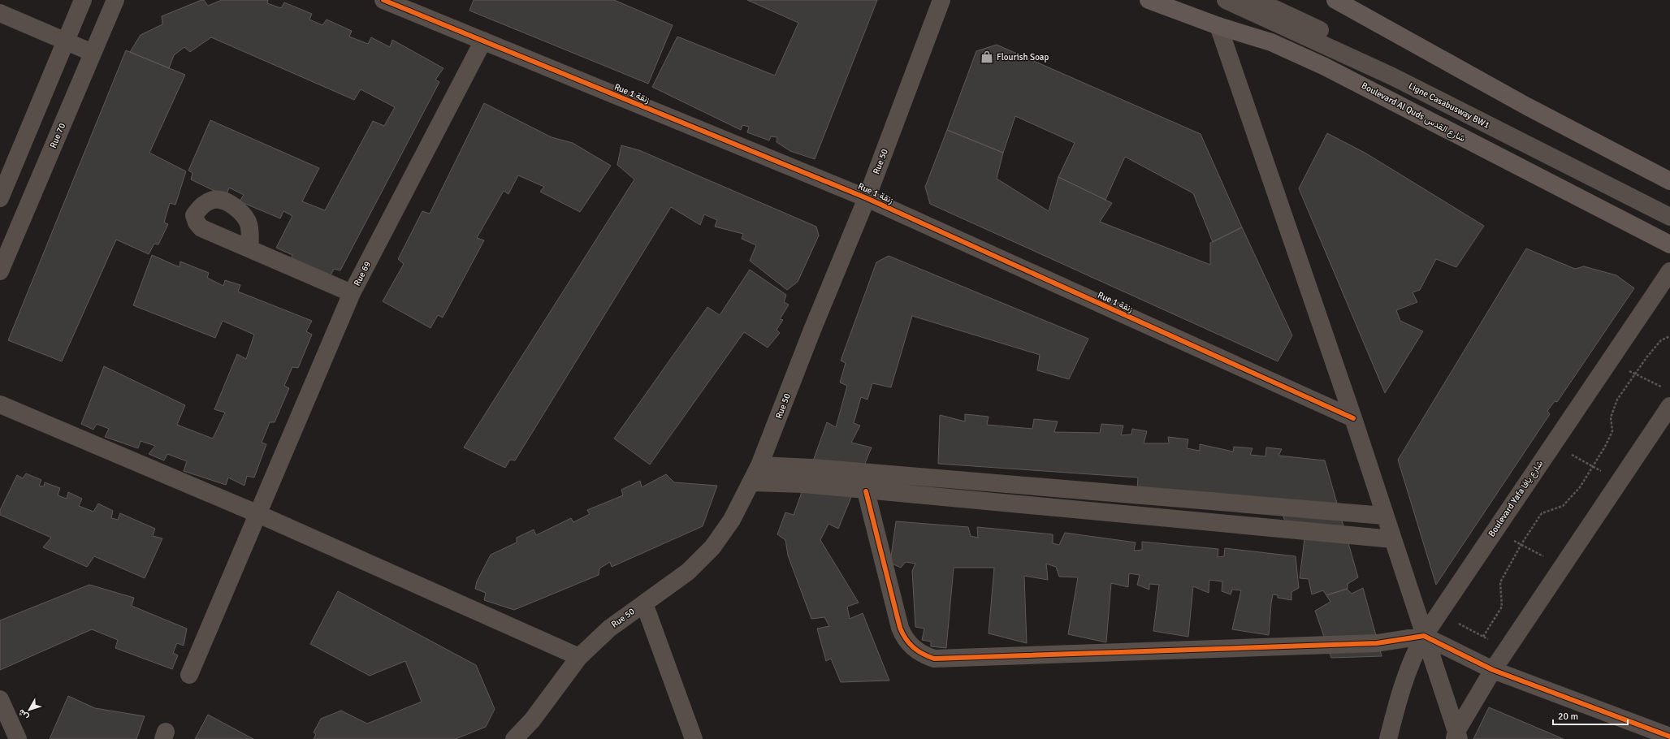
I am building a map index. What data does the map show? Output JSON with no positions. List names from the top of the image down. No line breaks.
{"streets":{"main road":["Boulevard Al Quds شارع القدس"],"street":["Rue 1 زنقة","Ligne Casabusway BW1","Rue 70","Rue 50","Rue 69","Boulevard Yafa شارع يافا"]},"crossings":[["Rue 1 زنقة","Rue 50"],["Rue 1 زنقة","Rue 69"]],"places":{"shop":["Flourish Soap"]},"scale_bar":"20 m","north":"bottom left"}
